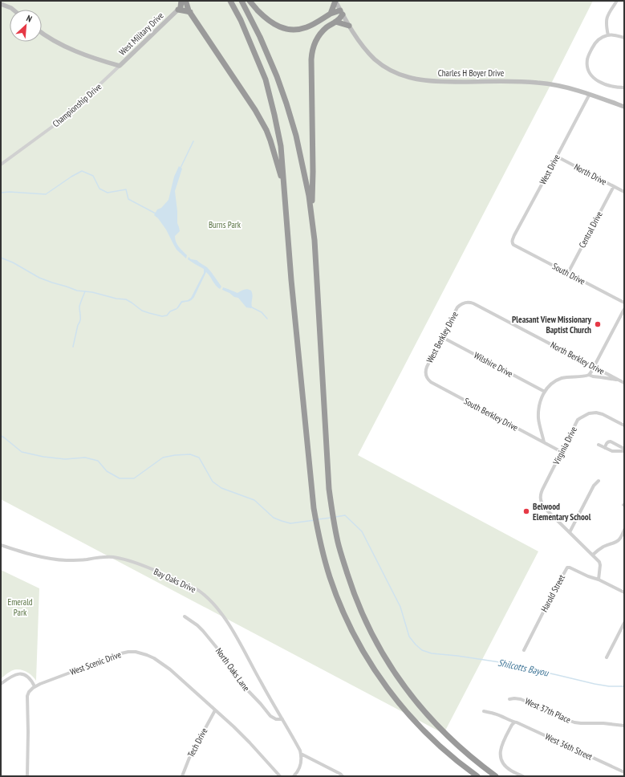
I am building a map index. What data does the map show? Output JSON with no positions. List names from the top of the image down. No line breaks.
{"streets":{"street":["West Military Drive","Charles H Boyer Drive","Championship Drive","West Drive","North Drive","Central Drive","South Drive","West Berkley Drive","North Berkley Drive","Wilshire Drive","South Berkley Drive","Virginia Drive","Bay Oaks Drive","Harold Street","West Scenic Drive","North Oaks Lane","West 37th Place","Tech Drive","West 36th Street"]},"crossings":[["West Military Drive","Championship Drive"],["Charles H Boyer Drive","West Drive"],["West Drive","North Drive"],["West Drive","South Drive"],["North Drive","Central Drive"],["Central Drive","South Drive"],["West Berkley Drive","North Berkley Drive"],["West Berkley Drive","Wilshire Drive"],["West Berkley Drive","South Berkley Drive"],["South Berkley Drive","Virginia Drive"],["Virginia Drive","Harold Street"],["Bay Oaks Drive","North Oaks Lane"],["West Scenic Drive","Tech Drive"]],"water":["Shilcotts Bayou"],"parks":["Burns Park","Emerald Park"],"places":["Pleasant View Missionary Baptist Church","Belwood Elementary School"],"north":"top right"}
